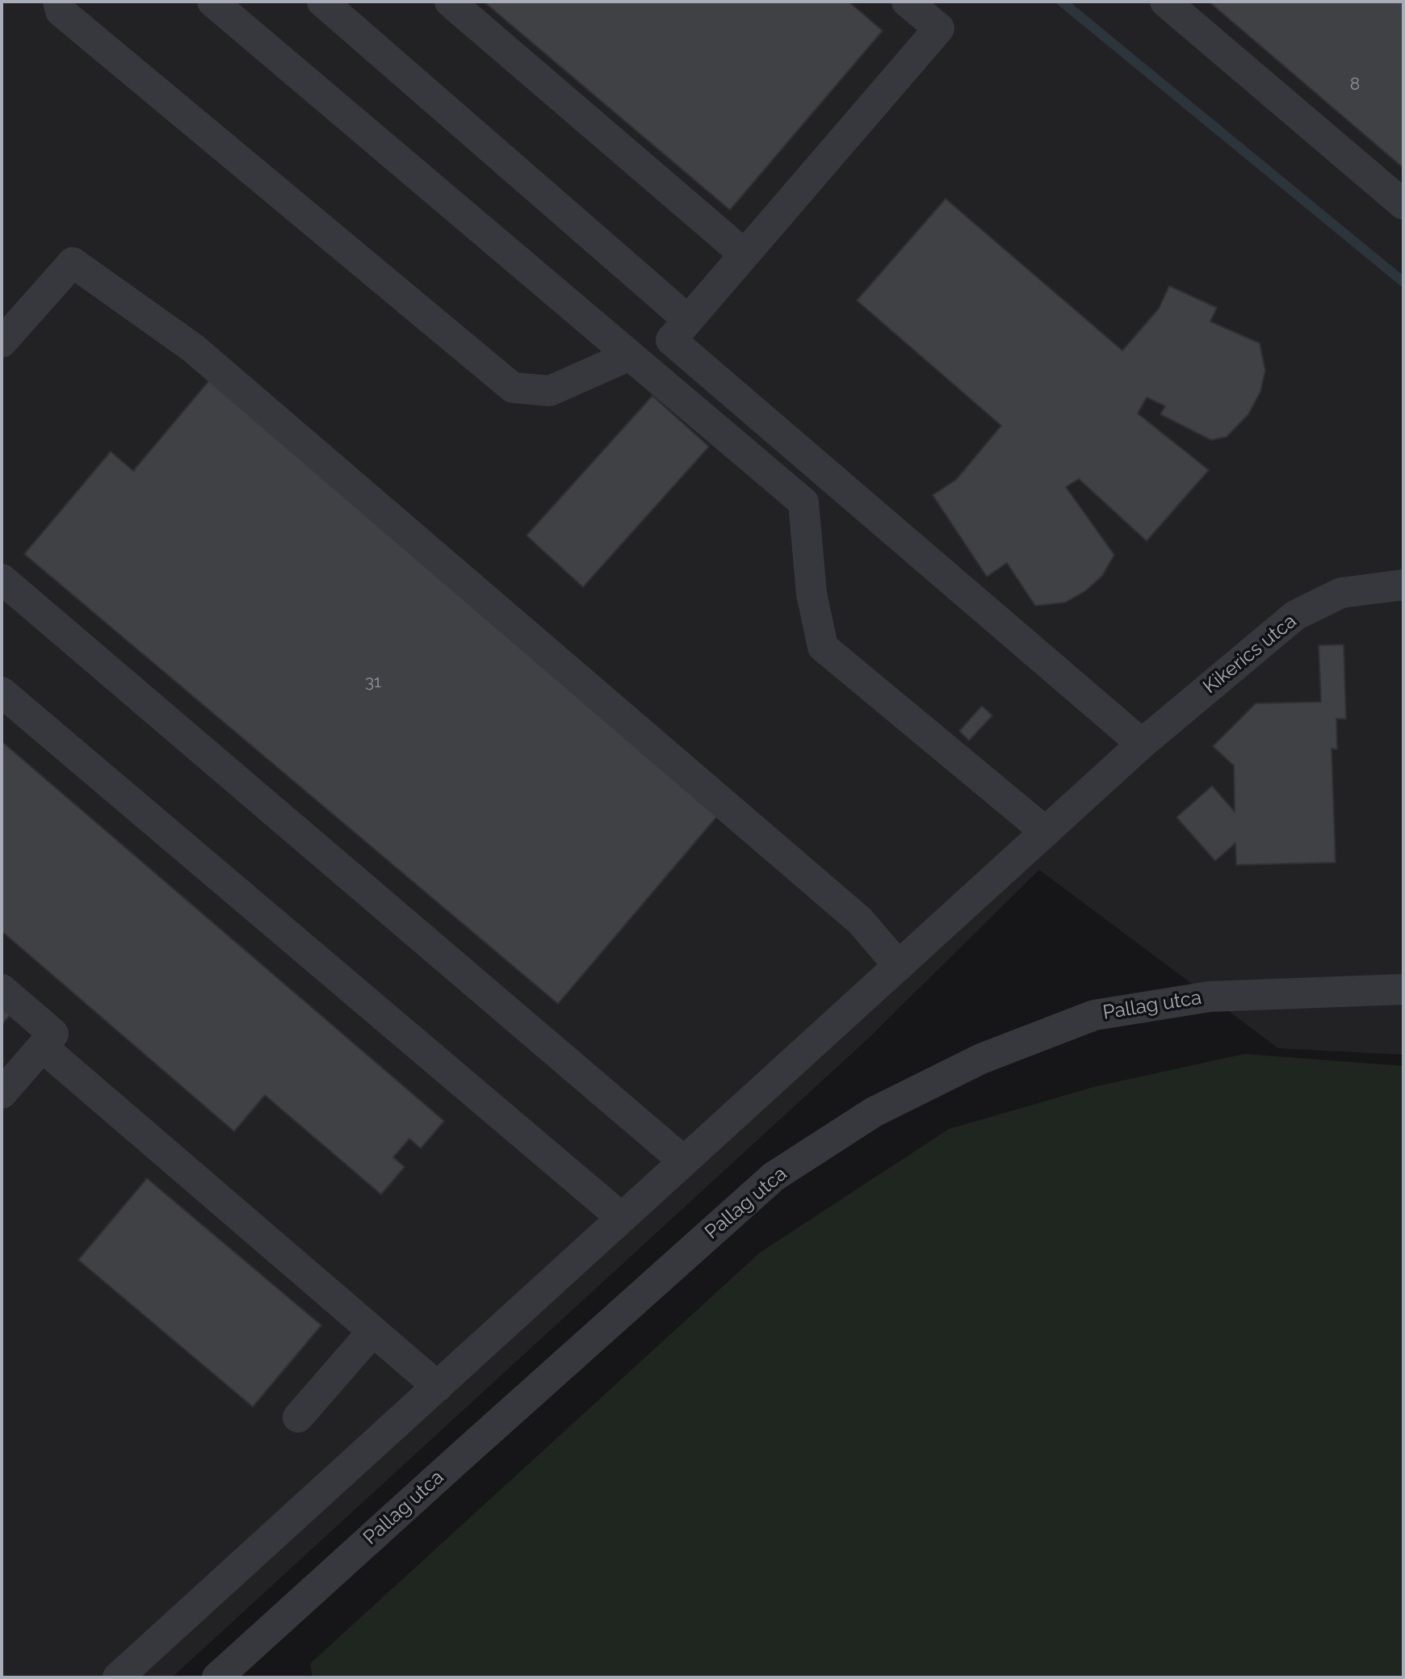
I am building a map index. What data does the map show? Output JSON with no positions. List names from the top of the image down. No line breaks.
{"streets":{"street":["Kikerics utca","Pallag utca"]},"house_numbers":["8","31"]}
